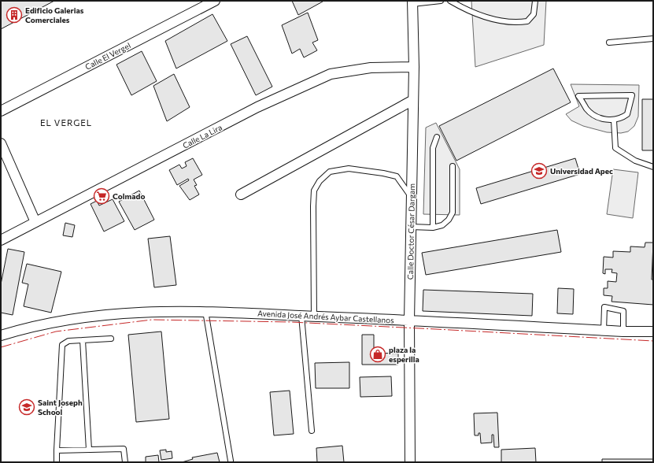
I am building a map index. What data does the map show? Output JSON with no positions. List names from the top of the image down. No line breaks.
{"streets":{"street":["Calle El Vergel","Calle La Lira","Calle Doctor César Dargam","Avenida José Andrés Aybar Castellanos"]},"crossings":[["Calle La Lira","Calle Doctor César Dargam"],["Calle Doctor César Dargam","Avenida José Andrés Aybar Castellanos"]],"districts":["EL VERGEL"],"places":{"building":["Edificio Galerias Comerciales"],"school or university":["Universidad Apec","Saint Joseph School"],"supermarket":["Colmado"],"shop":["plaza la esperilla"]}}
